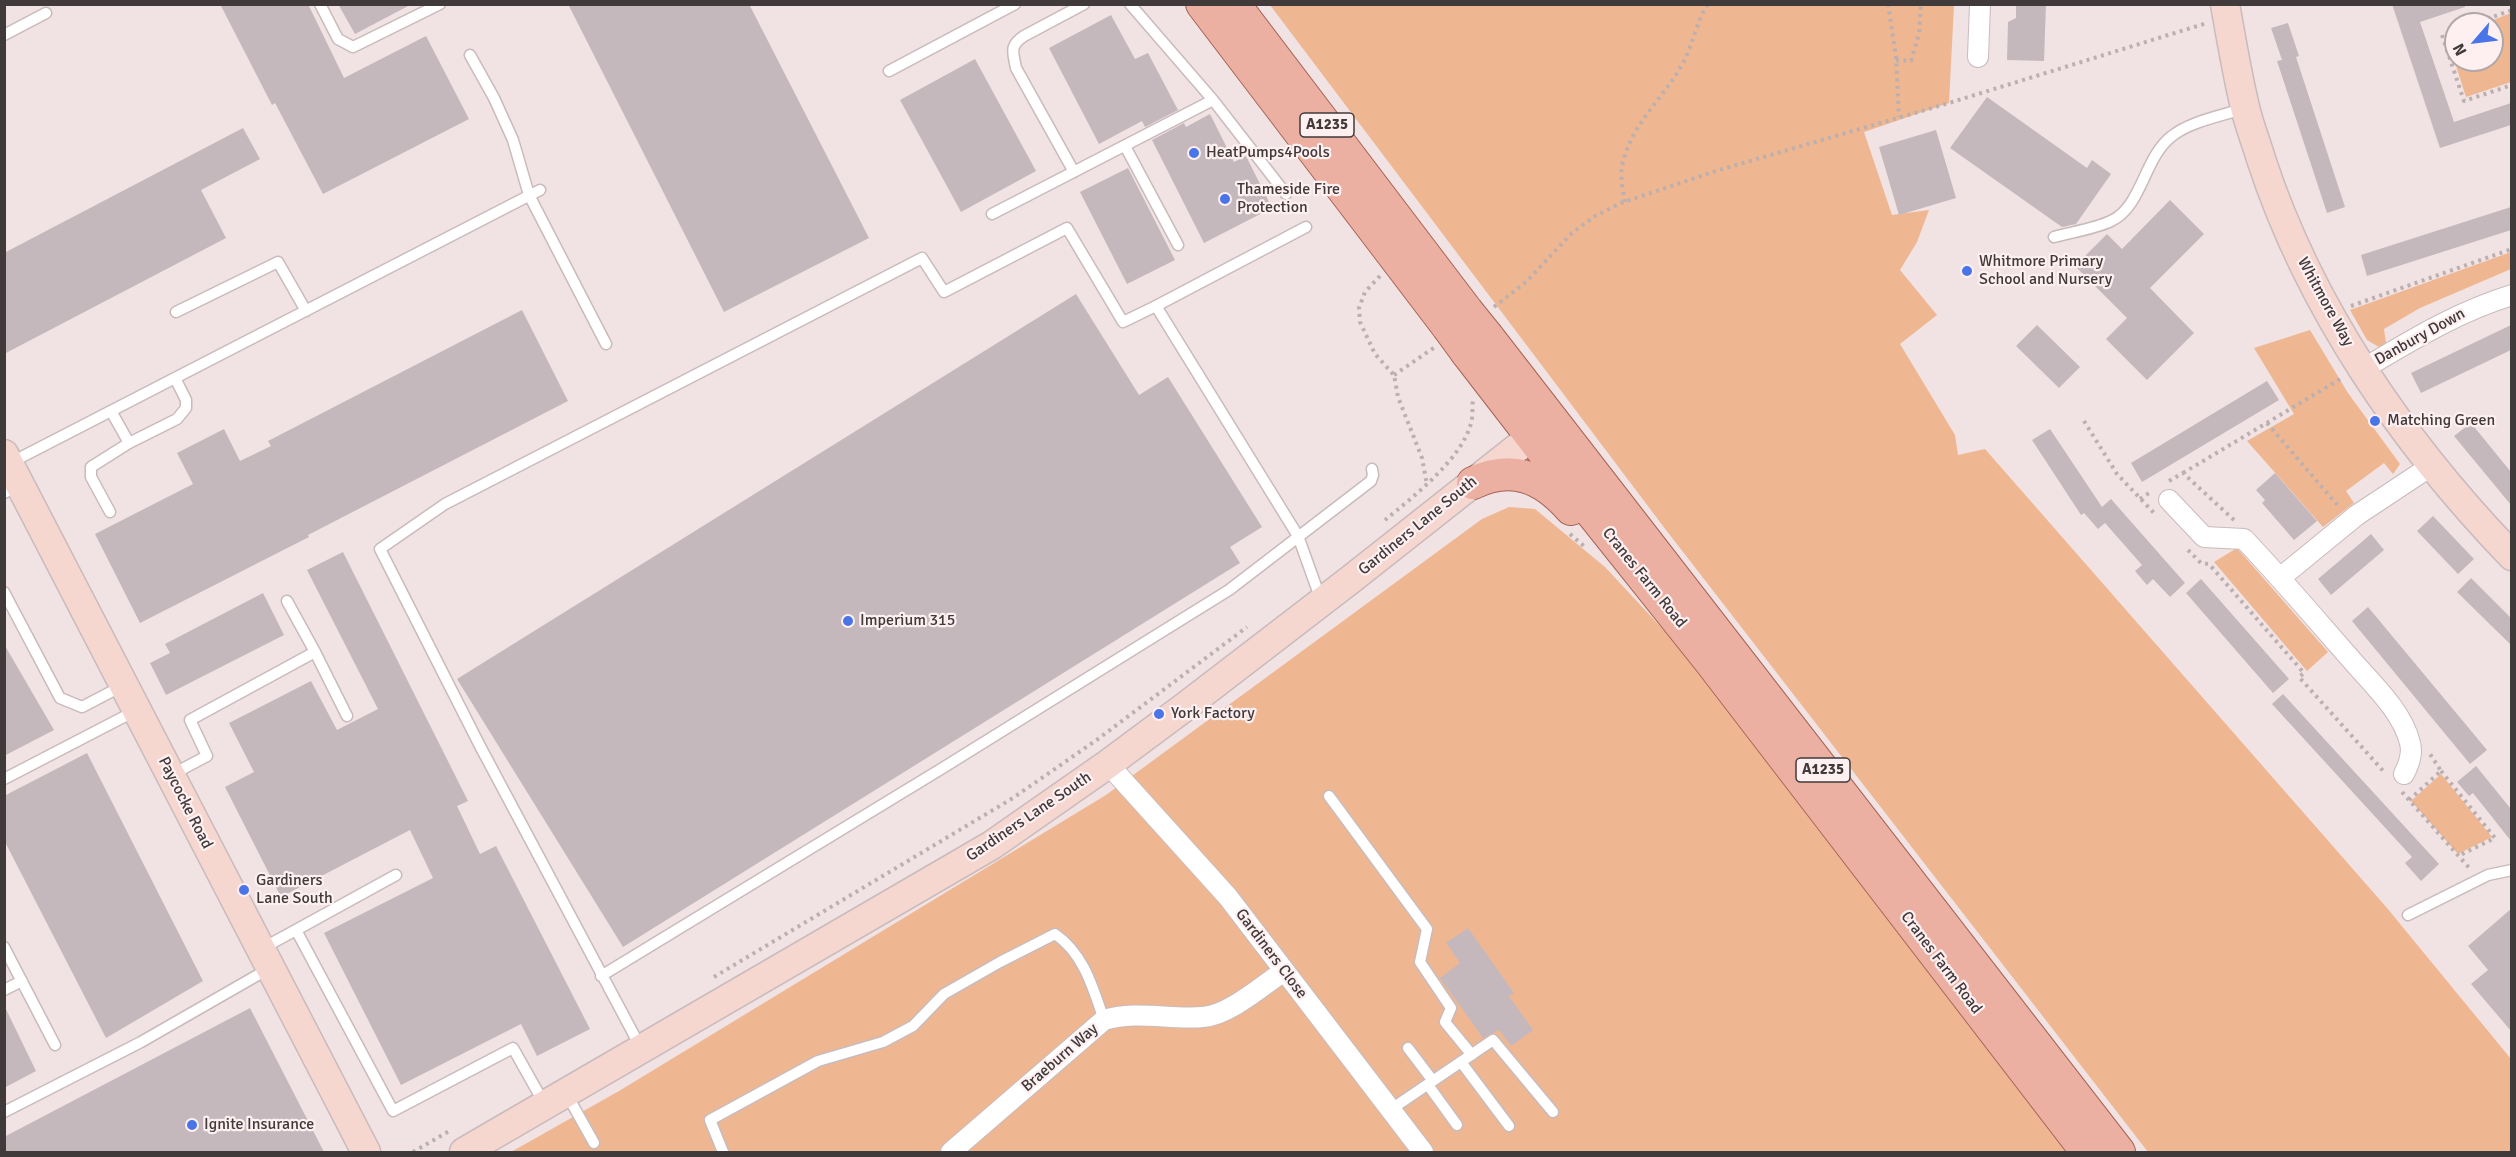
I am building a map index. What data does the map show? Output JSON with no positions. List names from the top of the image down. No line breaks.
{"streets":{"main road":["A1235","Cranes Farm Road"],"street":["Whitmore Way","Danbury Down","Gardiners Lane South","Paycocke Road","Gardiners Close","Braeburn Way"]},"crossings":[["A1235","Gardiners Lane South"],["A1235","Cranes Farm Road"],["Whitmore Way","Danbury Down"],["Gardiners Lane South","Cranes Farm Road"],["Gardiners Lane South","Gardiners Close"],["Gardiners Close","Braeburn Way"]],"places":["HeatPumps4Pools","Thameside Fire Protection","Whitmore Primary School and Nursery","Matching Green","Imperium 315","York Factory","Gardiners Lane South","Ignite Insurance"],"north":"bottom left"}
